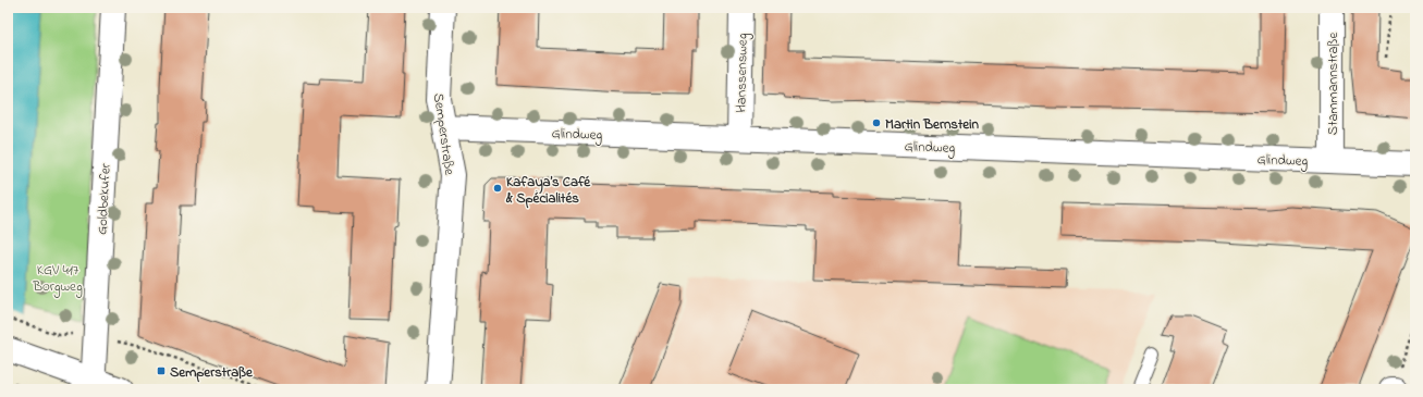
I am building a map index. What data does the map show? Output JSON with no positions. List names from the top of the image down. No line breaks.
{"streets":{"street":["Hanssensweg","Stammannstraße","Glindweg","Semperstraße","Goldbekufer"]},"crossings":[["Hanssensweg","Glindweg"],["Stammannstraße","Glindweg"],["Glindweg","Semperstraße"]],"parks":["KGV 417 Borgweg"],"places":{"other":["Martin Bernstein","Kafaya’s Café & Spécialités"],"transit":["Semperstraße"]}}
